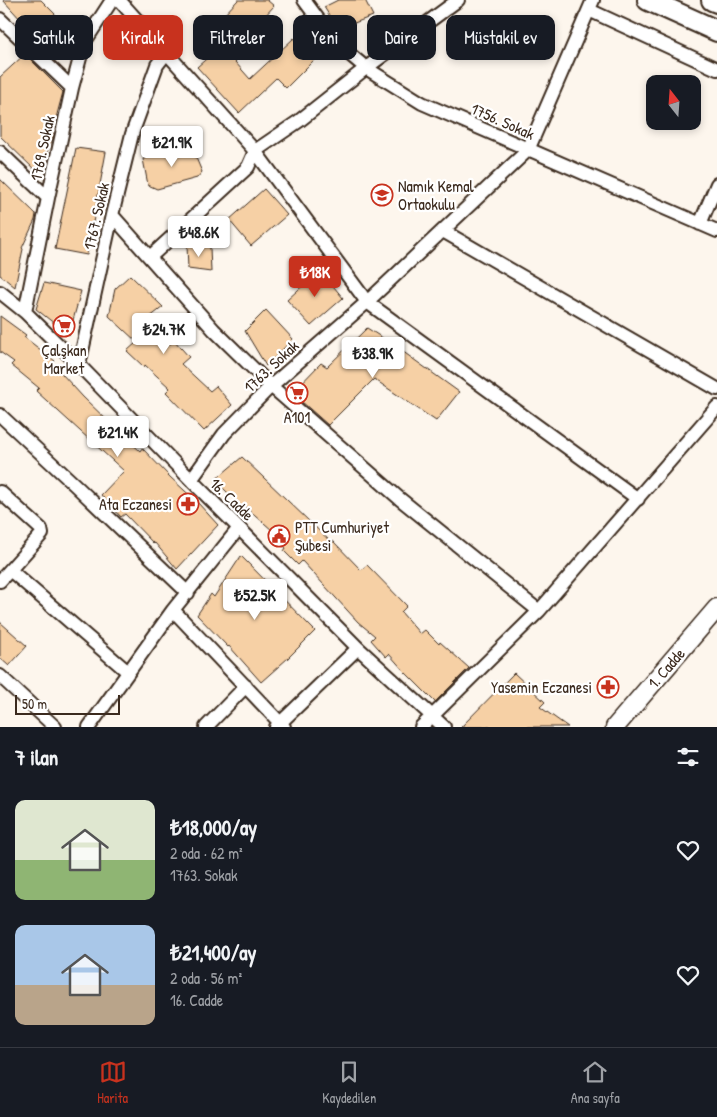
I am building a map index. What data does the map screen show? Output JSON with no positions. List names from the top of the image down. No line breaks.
{"streets":{"street":["1756. Sokak","1769. Sokak","1767. Sokak","1763. Sokak","16. Cadde","1. Cadde"]},"crossings":[["1756. Sokak","1763. Sokak"],["1769. Sokak","16. Cadde"],["1767. Sokak","16. Cadde"],["1763. Sokak","16. Cadde"]],"places":{"school or university":["Namık Kemal Ortaokulu"],"supermarket":["Çalşkan Market","A101"],"pharmacy":["Ata Eczanesi","Yasemin Eczanesi"],"public building":["PTT Cumhuriyet Şubesi"]},"scale_bar":"50 m","north":"top","page":{"chip":["Satılık","Kiralık","Filtreler","Yeni","Daire","Müstakil ev"],"price":["₺21.9K","₺48.6K","₺18K","₺24.7K","₺38.9K","₺21.4K","₺52.5K"],"scale":"50 m","heading":"7 ilan","list":[{"name":"₺18,000/ay","note":"2 oda · 62 m² · 1763. Sokak"},{"name":"₺21,400/ay","note":"2 oda · 56 m² · 16. Cadde"}],"tabs":["Harita","Kaydedilen","Ana sayfa"]}}
